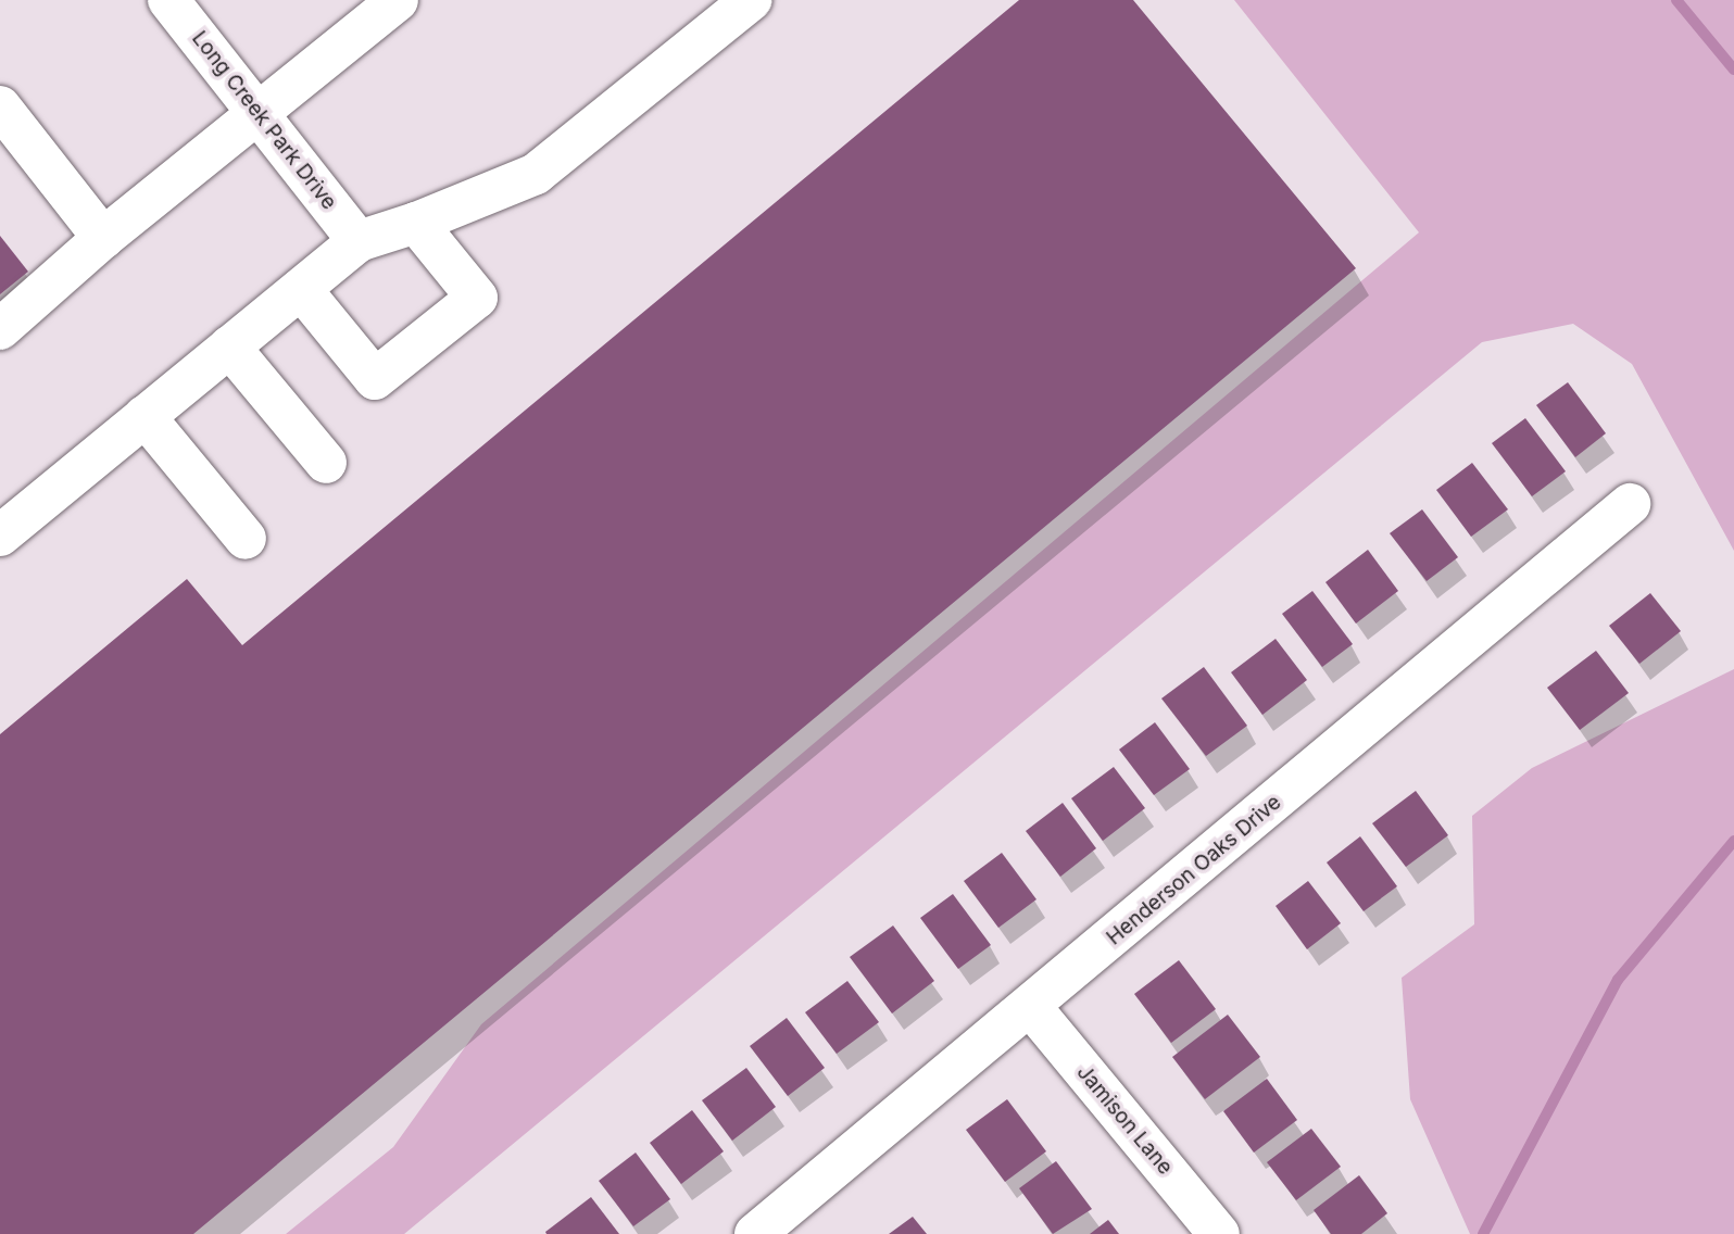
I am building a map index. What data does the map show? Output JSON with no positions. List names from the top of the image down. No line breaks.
{"streets":{"street":["Long Creek Park Drive","Henderson Oaks Drive","Jamison Lane"]},"crossings":[["Henderson Oaks Drive","Jamison Lane"]]}
